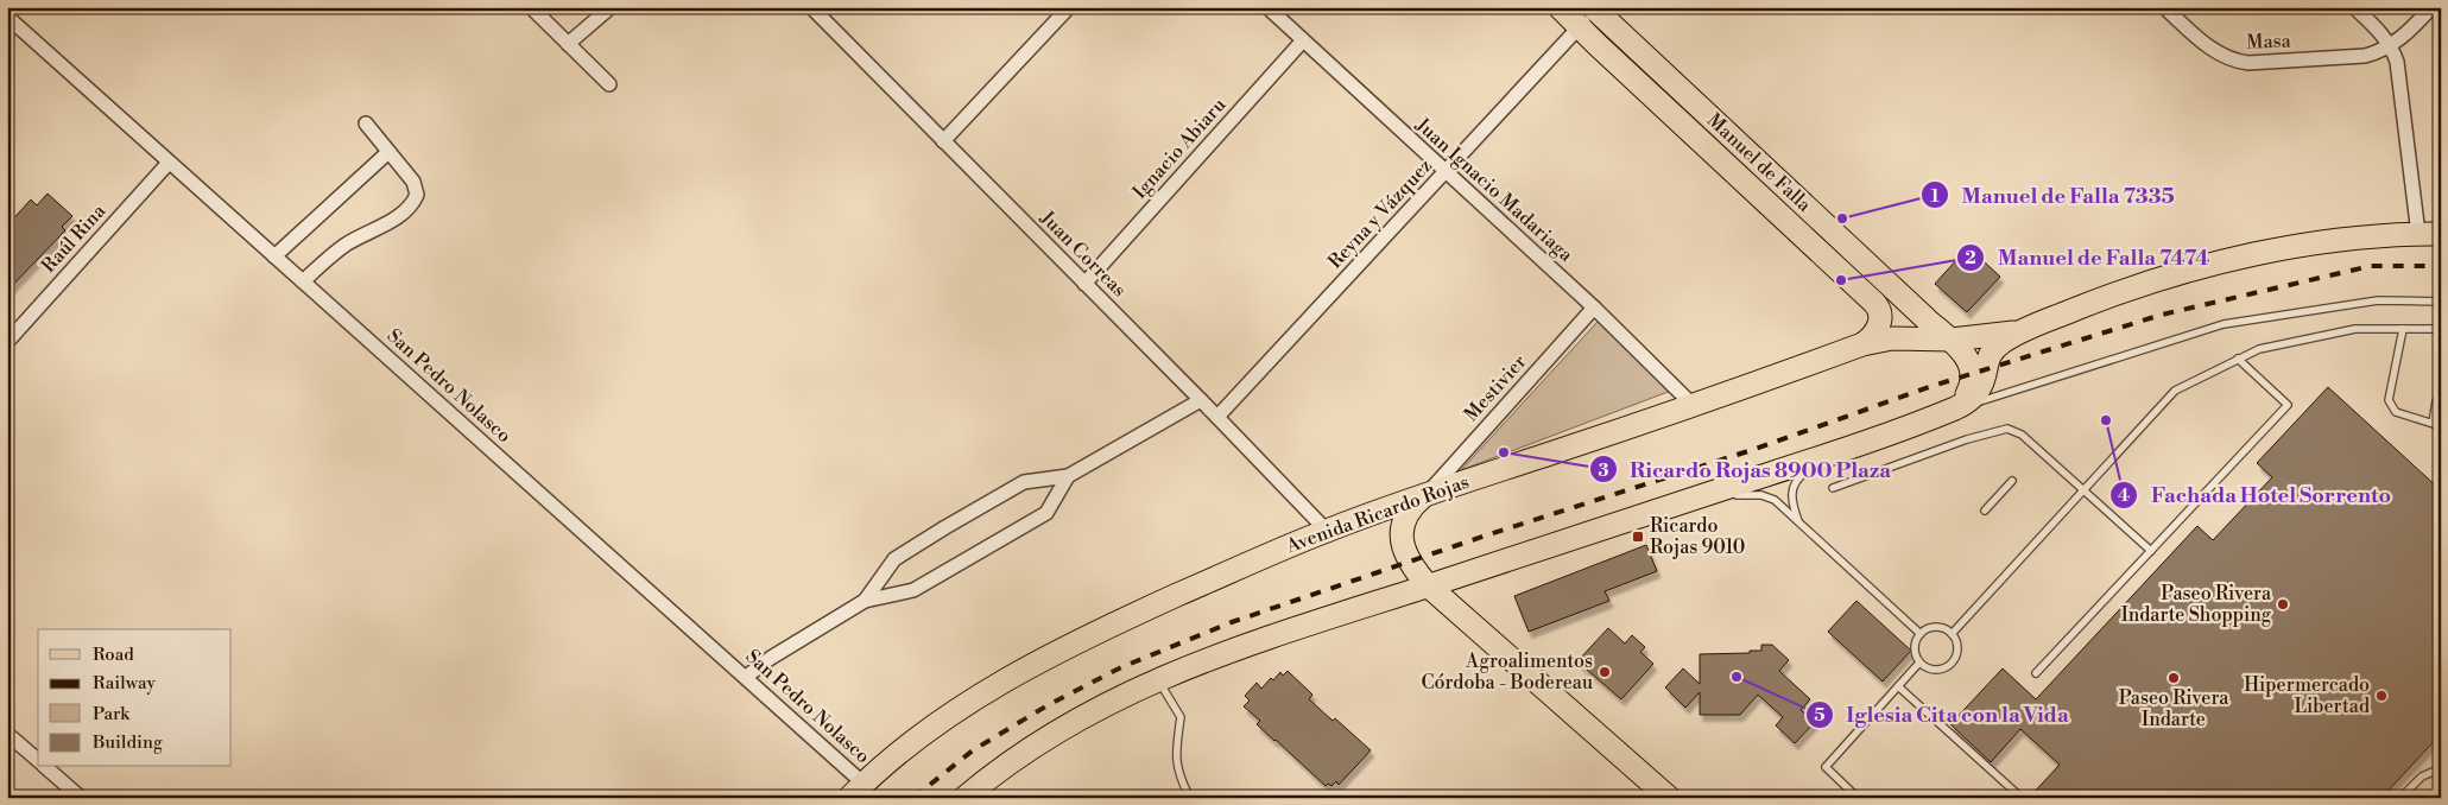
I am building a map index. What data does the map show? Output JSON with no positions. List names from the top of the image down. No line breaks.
{"streets":{"main road":["Manuel de Falla","Avenida Ricardo Rojas"],"street":["Masa","Ignacio Abiaru","Juan Ignacio Madariaga","Reyna y Vázquez","Raúl Rina","Juan Correas","San Pedro Nolasco","Mestivier"]},"crossings":[["Ignacio Abiaru","Juan Ignacio Madariaga"],["Ignacio Abiaru","Juan Correas"],["Manuel de Falla","Reyna y Vázquez"],["Manuel de Falla","Avenida Ricardo Rojas"],["Juan Ignacio Madariaga","Reyna y Vázquez"],["Juan Ignacio Madariaga","Mestivier"],["Juan Ignacio Madariaga","Avenida Ricardo Rojas"],["Reyna y Vázquez","Juan Correas"],["Raúl Rina","San Pedro Nolasco"],["Juan Correas","Avenida Ricardo Rojas"],["San Pedro Nolasco","Avenida Ricardo Rojas"],["Mestivier","Avenida Ricardo Rojas"]],"places":{"other":["Manuel de Falla 7335","Manuel de Falla 7474","Fachada Hotel Sorrento","Ricardo Rojas 8900 Plaza","Paseo Rivera Indarte Shopping","Agroalimentos Córdoba - Bodereau","Iglesia Cita con la Vida","Paseo Rivera Indarte","Hipermercado Libertad"],"transit":["Ricardo Rojas 9010"]},"legend":["Road","Railway","Park","Building"]}
